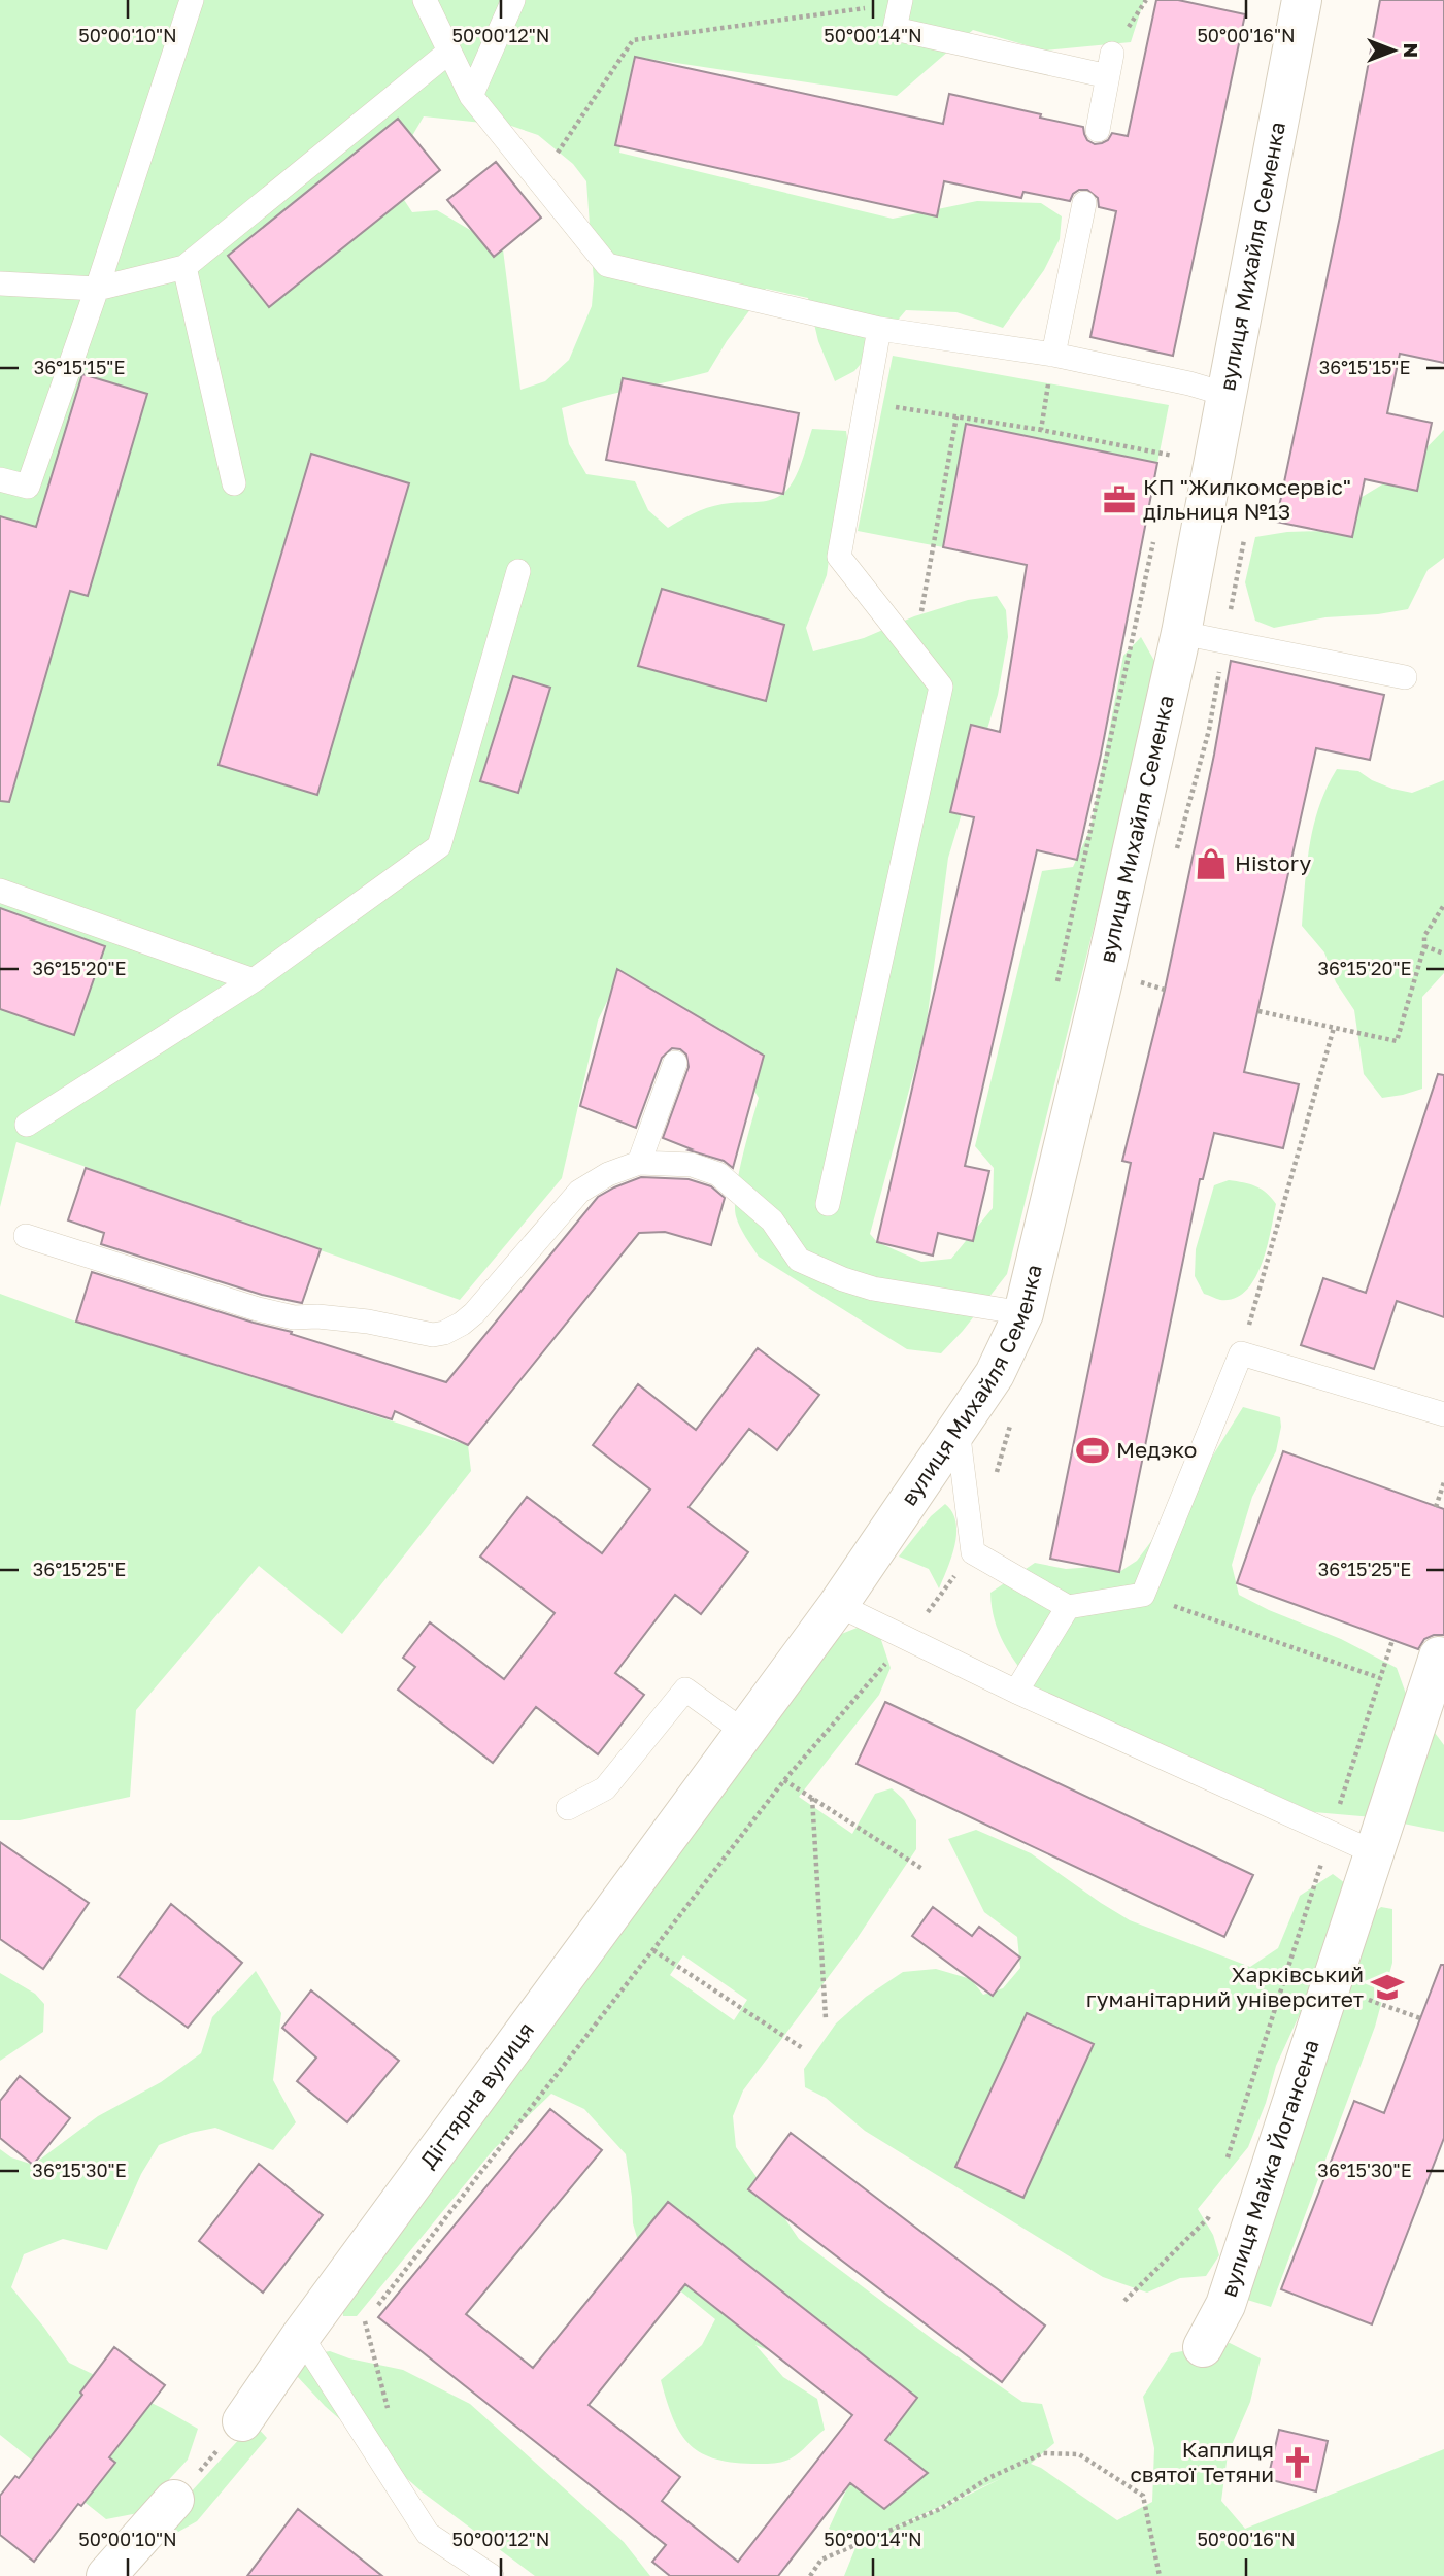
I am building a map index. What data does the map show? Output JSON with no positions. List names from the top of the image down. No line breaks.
{"streets":{"street":["вулиця Михайля Семенка","Дігтярна вулиця","вулиця Майка Йогансена"]},"crossings":[["вулиця Михайля Семенка","Дігтярна вулиця"]],"places":{"office":["КП \"Жилкомсервіс\" дільниця №13"],"shop":["History"],"sports":["Медэко"],"school or university":["Харківський гуманітарний університет"],"church":["Каплиця святої Тетяни"]},"north":"right","coordinates":["50°00'10\"N","50°00'12\"N","50°00'14\"N","50°00'16\"N","36°15'15\"E","36°15'20\"E","36°15'25\"E","36°15'30\"E"]}
